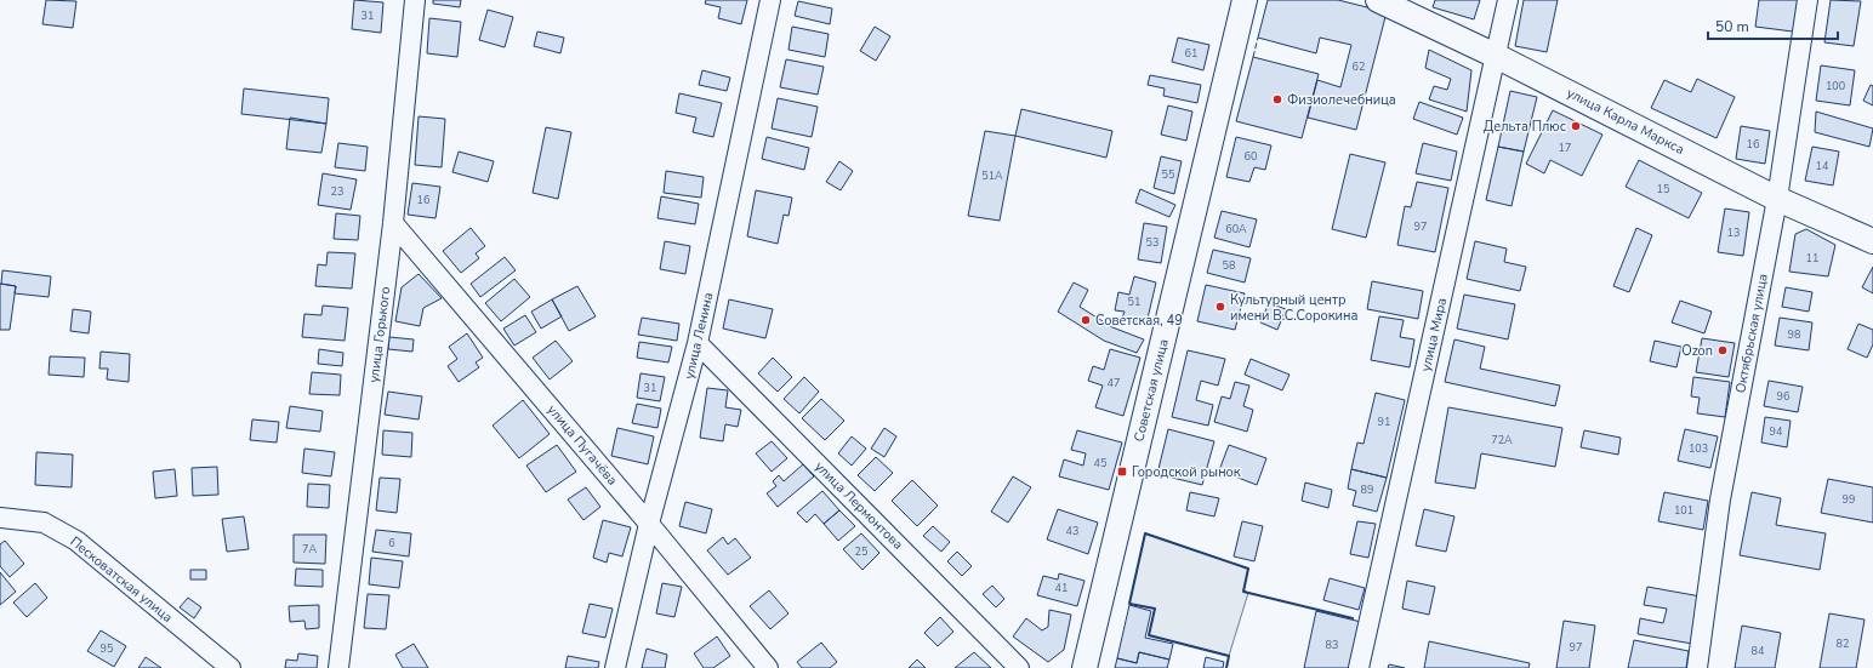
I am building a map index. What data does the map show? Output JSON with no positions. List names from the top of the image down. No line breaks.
{"streets":{"main road":["улица Карла Маркса","Советская улица"],"street":["Октябрьская улица","улица Горького","улица Мира","улица Ленина","улица Пугачёва","улица Лермонтова","Песковатская улица"]},"crossings":[["улица Карла Маркса","Октябрьская улица"],["улица Карла Маркса","улица Мира"],["улица Горького","улица Пугачёва"],["улица Ленина","улица Пугачёва"],["улица Ленина","улица Лермонтова"]],"places":{"other":["Физиолечебница","Дельта Плюс","Культурный центр имени В.С.Сорокина","Советская, 49","Ozon"],"transit":["Городской рынок"]},"house_numbers":["31","61","62","100","16","17","60","14","55","51А","15","23","16","97","60А","13","53","11","58","51","98","47","31","96","91","94","72А","103","45","89","99","101","43","6","7А","25","41","82","83","97","95","84"],"scale_bar":"50 m"}
